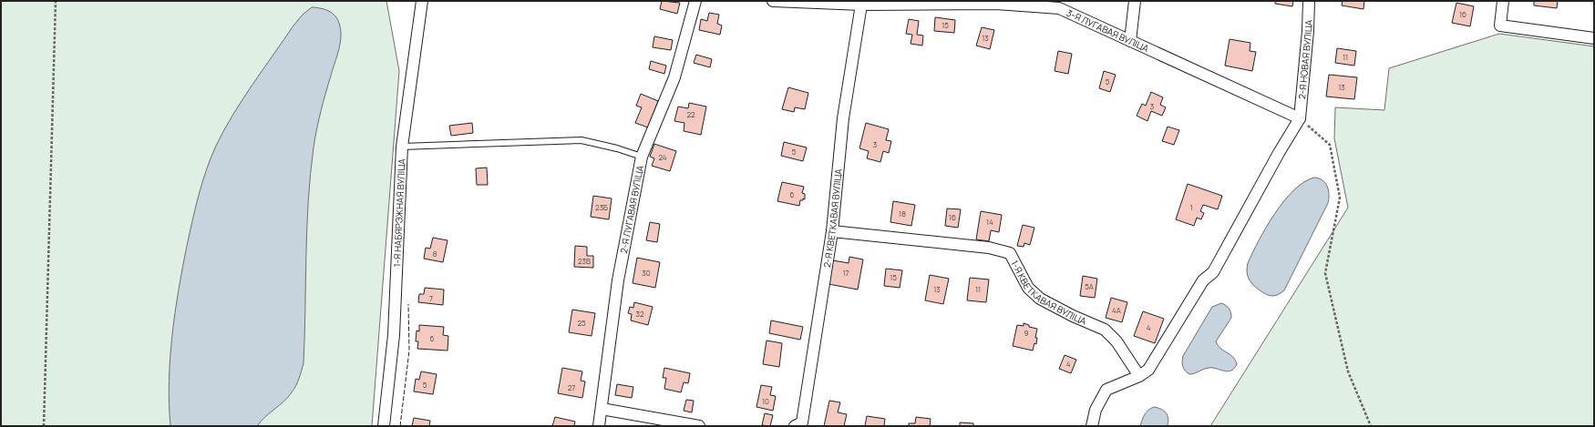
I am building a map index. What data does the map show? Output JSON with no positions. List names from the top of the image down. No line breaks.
{"streets":{"street":["3-Я ЛУГАВАЯ ВУЛІЦА","2-Я НОВАЯ ВУЛІЦА","2-Я ЛУГАВАЯ ВУЛІЦА","1-Я НАБЯРЭЖНАЯ ВУЛІЦА","2-Я КВЕТКАВАЯ ВУЛІЦА","1-Я КВЕТКАВАЯ ВУЛІЦА"]},"crossings":[["3-Я ЛУГАВАЯ ВУЛІЦА","2-Я НОВАЯ ВУЛІЦА"],["3-Я ЛУГАВАЯ ВУЛІЦА","2-Я КВЕТКАВАЯ ВУЛІЦА"],["2-Я КВЕТКАВАЯ ВУЛІЦА","1-Я КВЕТКАВАЯ ВУЛІЦА"]],"house_numbers":["16","15","13","11","5","13","3","22","3","5","24","6","23Б","1","18","16","14","8","23В","30","17","15","5А","13","11","7","4А","32","25","4","9","6","4","5","27","10"]}
